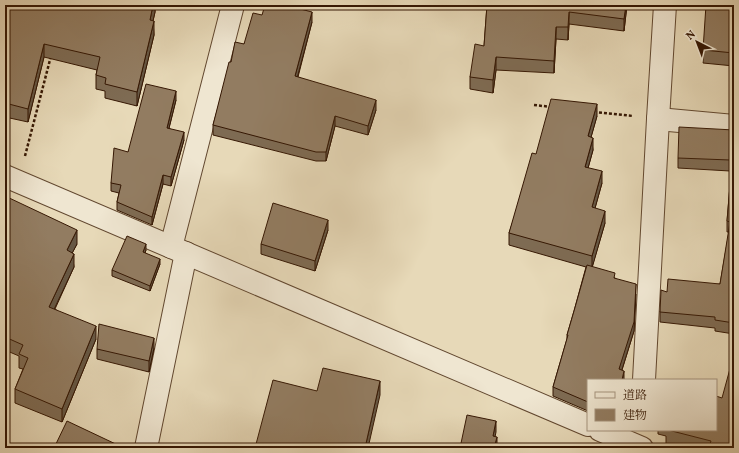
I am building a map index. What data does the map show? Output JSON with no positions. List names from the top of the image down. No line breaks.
{"legend":["道路","建物"],"north":"top left"}
